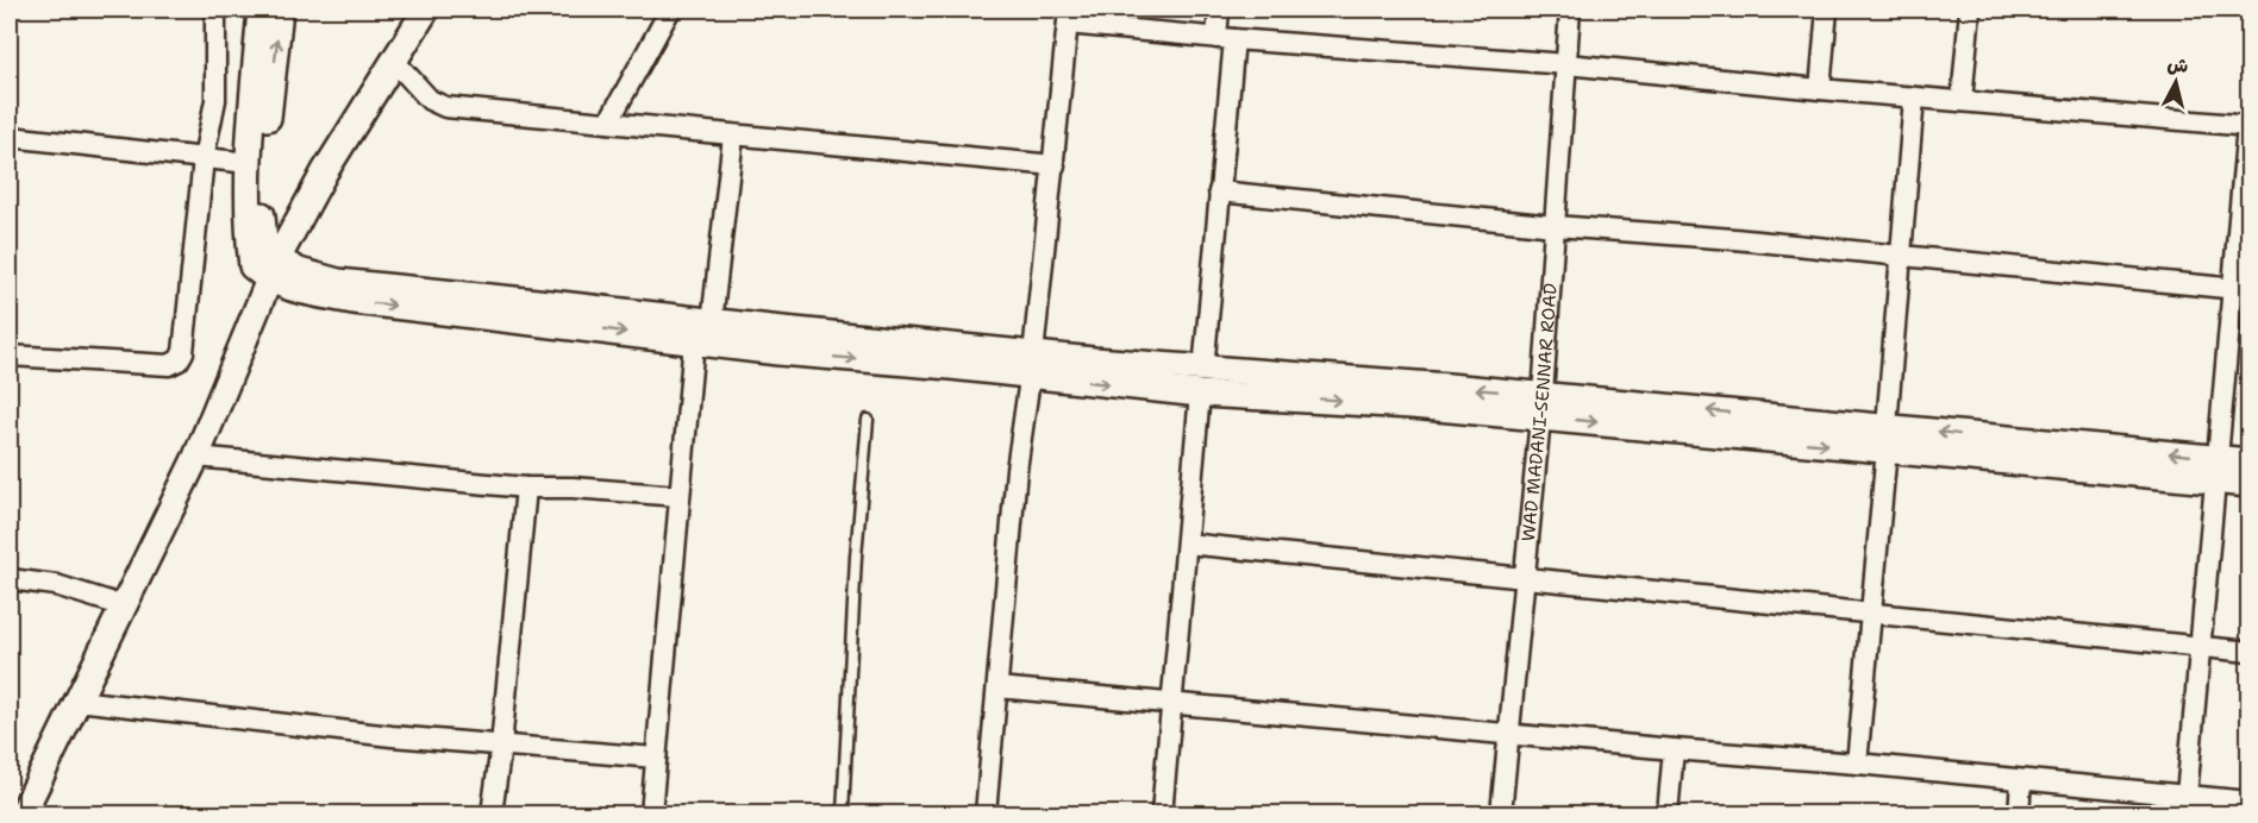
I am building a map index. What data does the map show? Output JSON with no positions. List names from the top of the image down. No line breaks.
{"streets":{"street":["WAD MADANI-SENNAR ROAD"]},"north":"top"}
